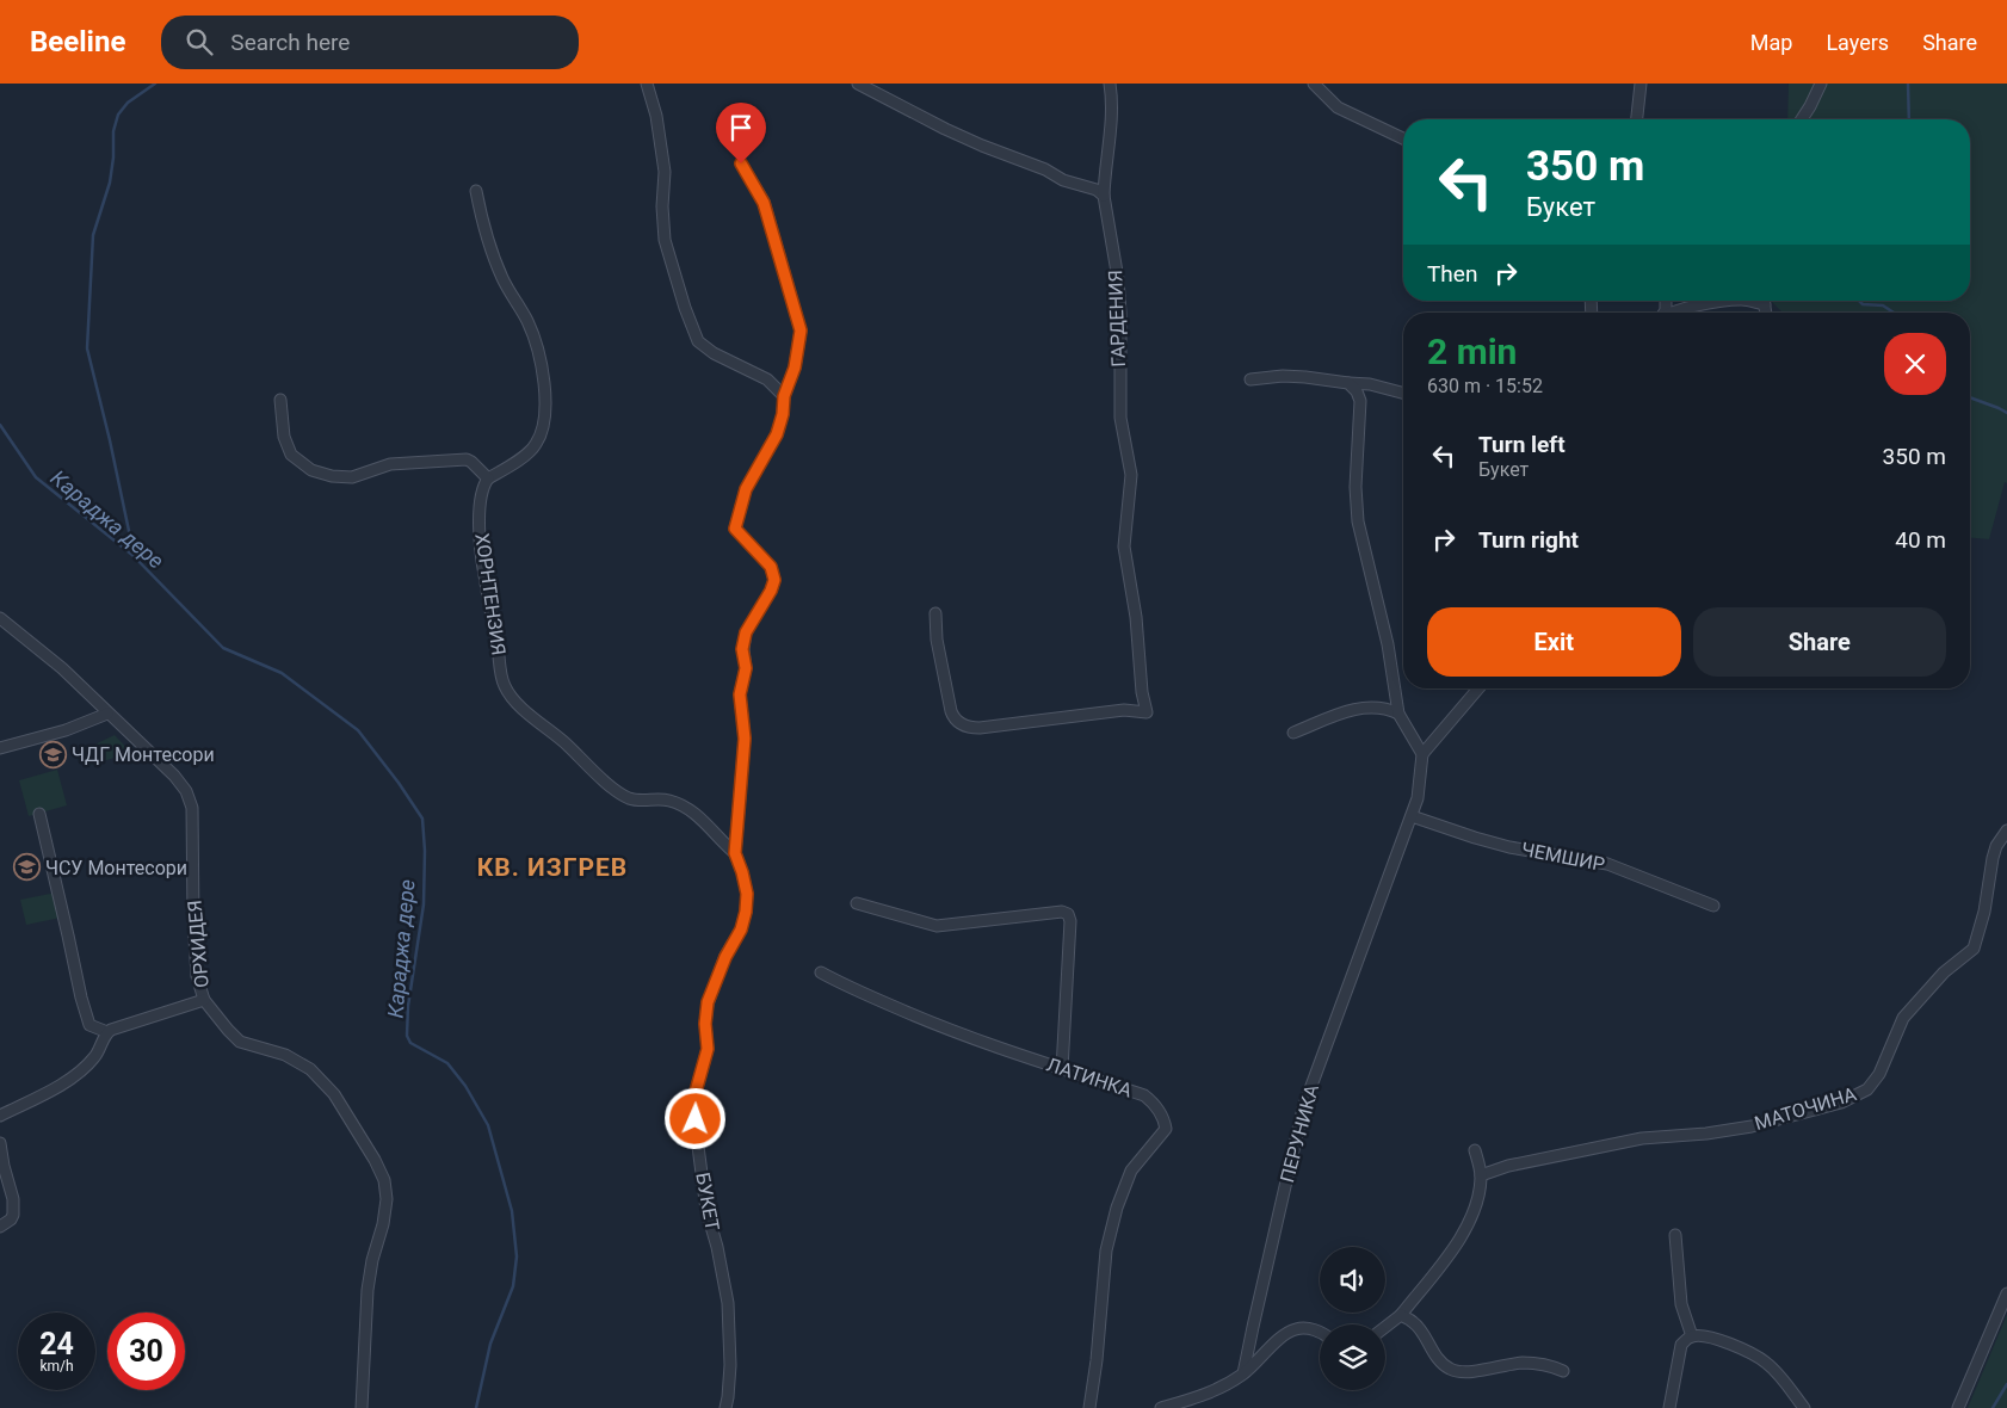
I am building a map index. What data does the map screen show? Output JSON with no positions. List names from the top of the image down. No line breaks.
{"streets":{"street":["ГАРДЕНИЯ","ХОРНТЕНЗИЯ","ЧЕМШИР","ОРХИДЕЯ","ЛАТИНКА","МАТОЧИНА","ПЕРУНИКА","БУКЕТ"]},"crossings":[["ХОРНТЕНЗИЯ","БУКЕТ"],["ЧЕМШИР","ПЕРУНИКА"]],"districts":["КВ. ИЗГРЕВ"],"water":["Караджа дере"],"places":{"school or university":["ЧДГ Монтесори","ЧСУ Монтесори"]},"page":{"header":"Beeline","search":"Search here","nav":["Map","Layers","Share"],"turn":["350 m","Букет"],"then":"Then","heading":["2 min","630 m · 15:52"],"list":[{"name":"Turn left","note":"Букет","value":"350 m"},{"name":"Turn right","value":"40 m"}],"buttons":["Exit","Share"],"speed":"24 km/h","limit":"30"}}
